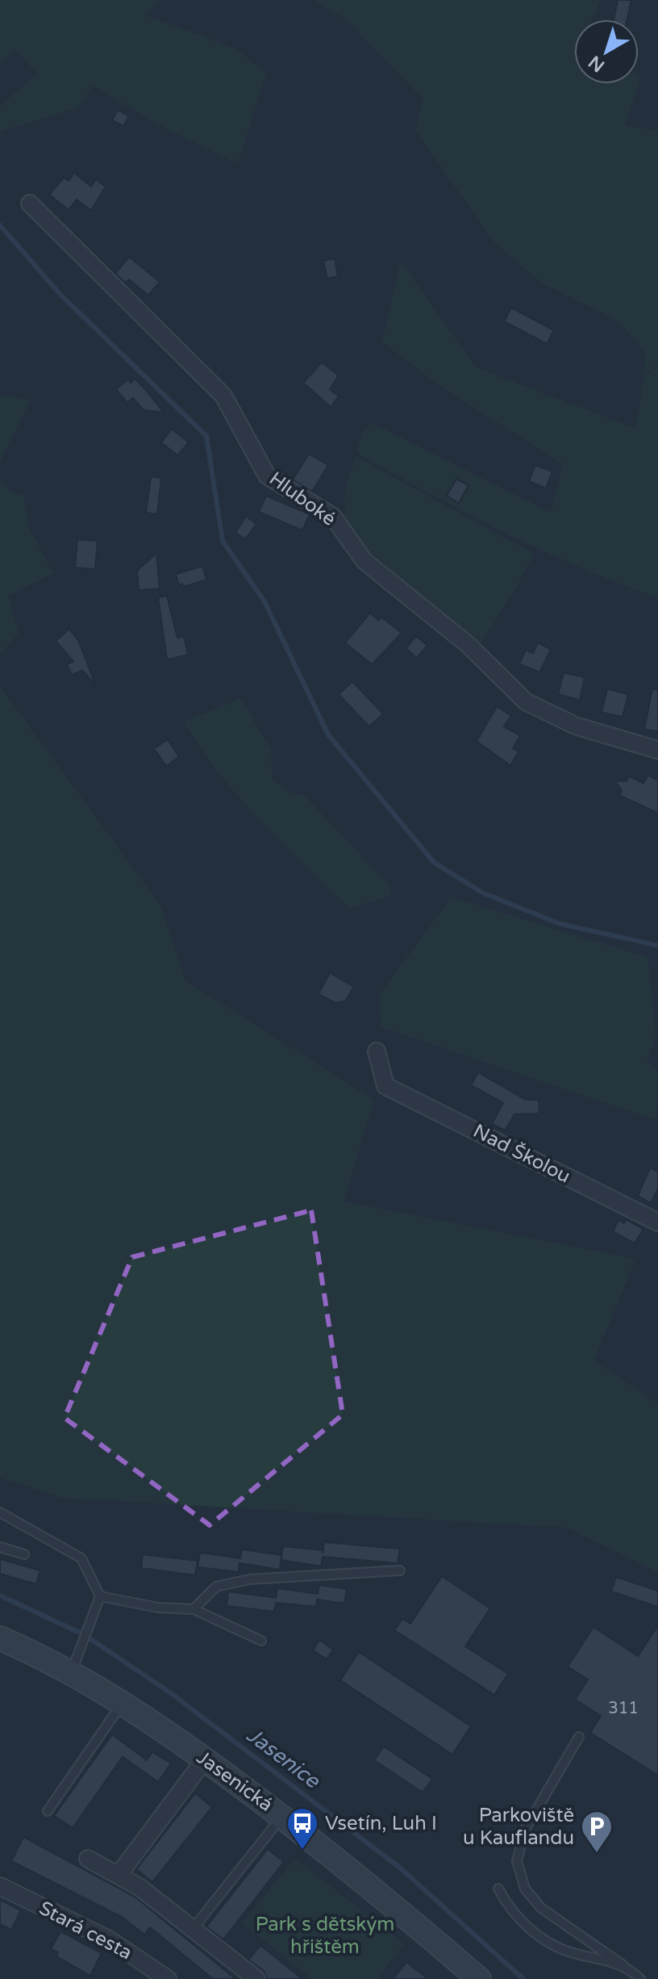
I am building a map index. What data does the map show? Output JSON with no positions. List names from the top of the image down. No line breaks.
{"streets":{"street":["Hluboké","Nad Školou","Jasenická","Stará cesta"]},"water":["Jasenice"],"parks":["Park s dětským hřištěm"],"places":{"bus stop":["Vsetín, Luh I"],"parking":["Parkoviště u Kauflandu"]},"house_numbers":["311"],"north":"bottom left"}
